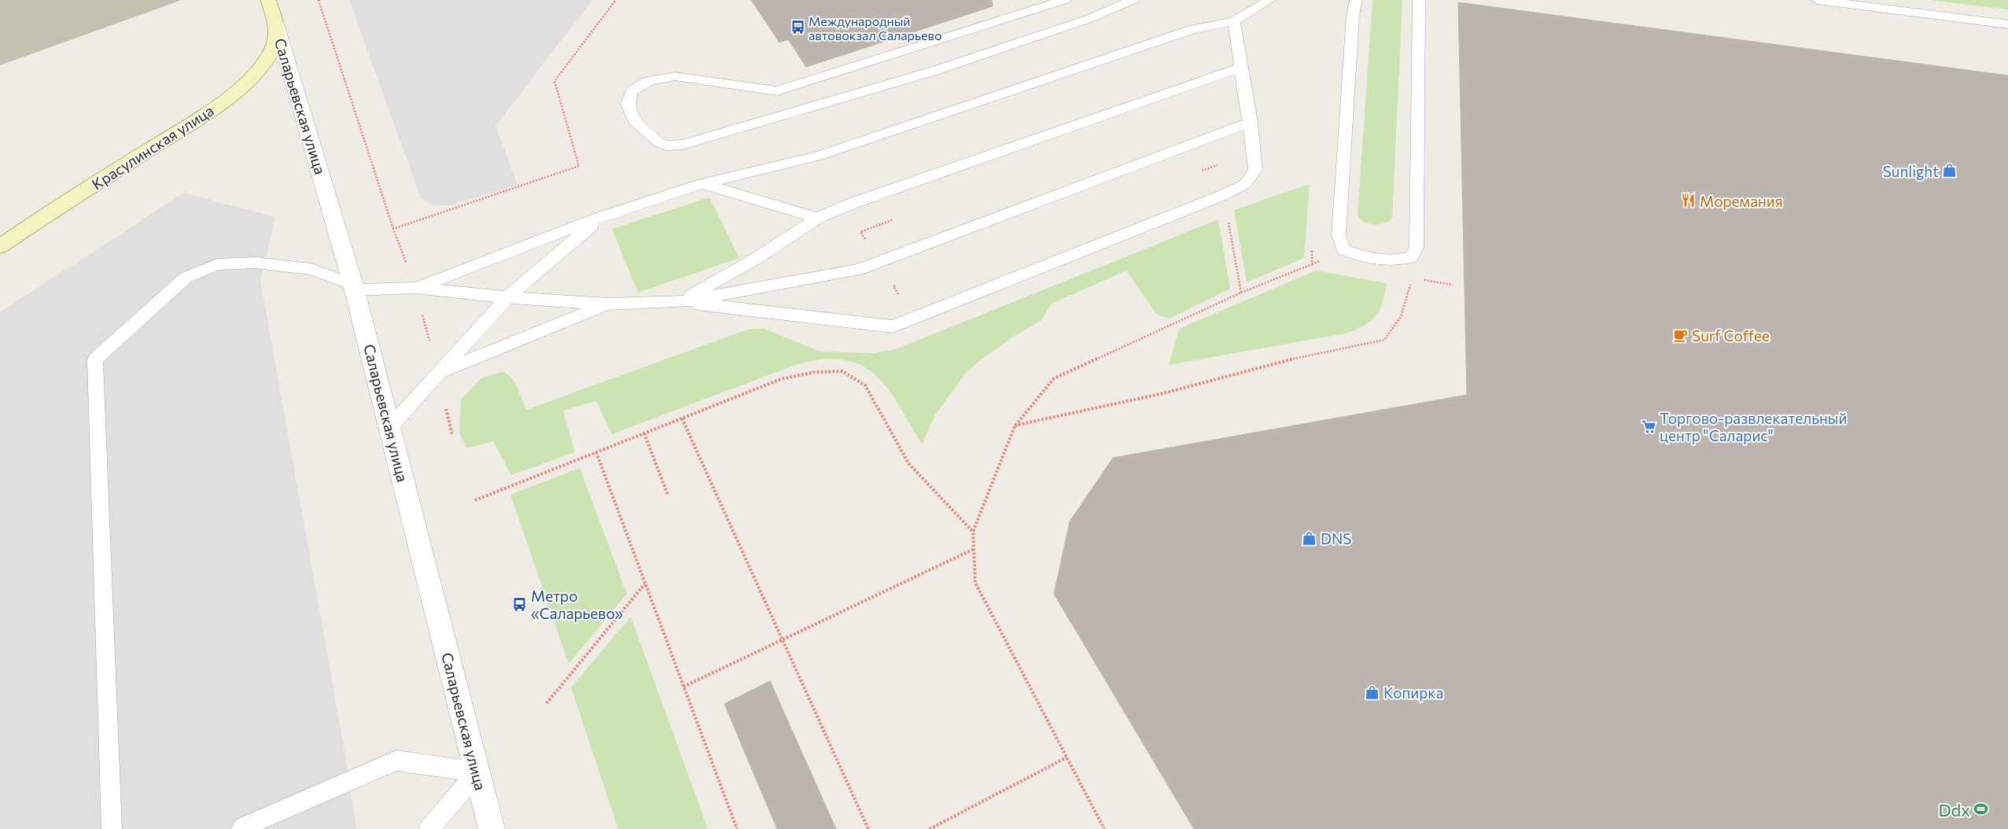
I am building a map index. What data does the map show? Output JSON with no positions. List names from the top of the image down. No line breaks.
{"streets":{"street":["Саларьевская улица","Красулинская улица"]},"crossings":[["Саларьевская улица","Красулинская улица"]],"places":{"bus stop":["Международный автовокзал Саларьево","Метро «Саларьево»"],"shop":["Sunlight","DNS","Копирка"],"restaurant":["Моремания"],"cafe":["Surf Coffee"],"supermarket":["Торгово-развлекательный центр \"Саларис\""],"sports":["Ddx"]}}
